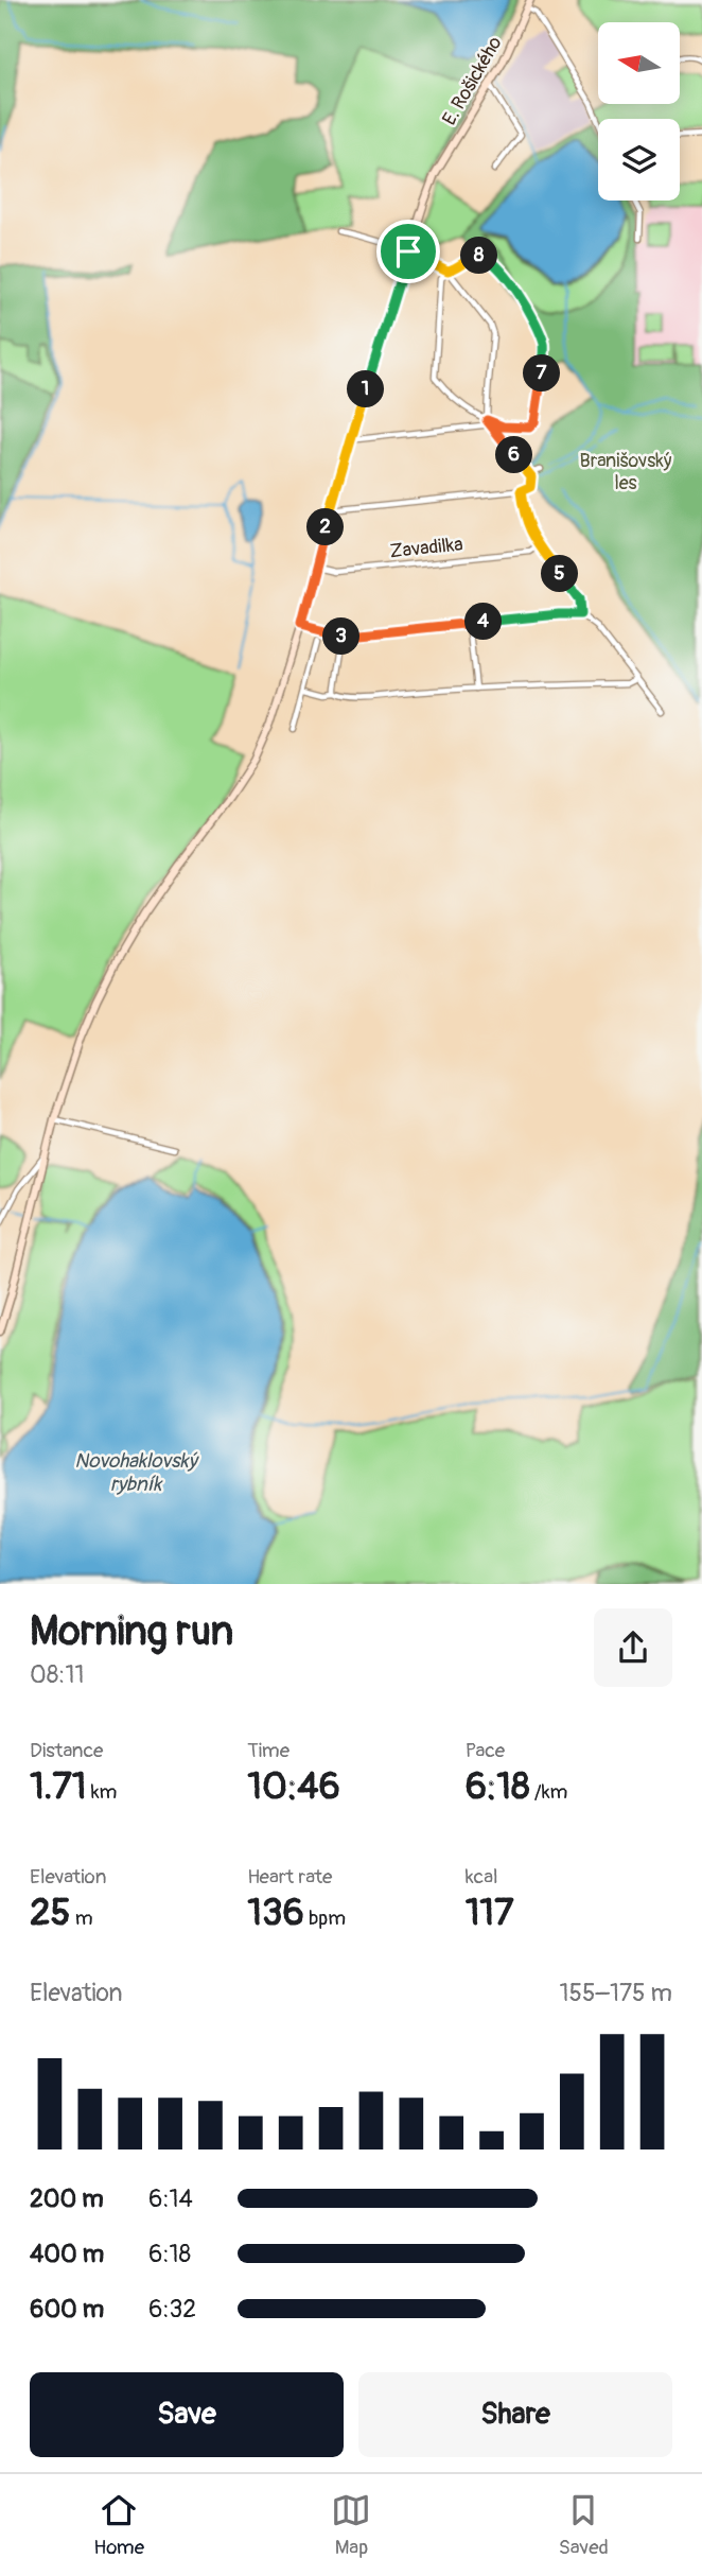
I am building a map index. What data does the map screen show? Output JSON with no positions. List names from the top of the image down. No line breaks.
{"streets":{"street":["E. Rošického","Zavadilka"]},"water":["Novohaklovský rybník"],"parks":["Branišovský les"],"north":"left","page":{"pins":["8","7","1","6","2","5","4","3"],"heading":["Morning run","08:11"],"stats":[["Distance","1.71 km"],["Time","10:46"],["Pace","6:18 /km"],["Elevation","25 m"],["Heart rate","136 bpm"],["kcal","117"]],"chart":["Elevation","155–175 m"],"list":[{"name":"200 m","note":"6:14"},{"name":"400 m","note":"6:18"},{"name":"600 m","note":"6:32"}],"buttons":["Save","Share"],"tabs":["Home","Map","Saved"]}}
